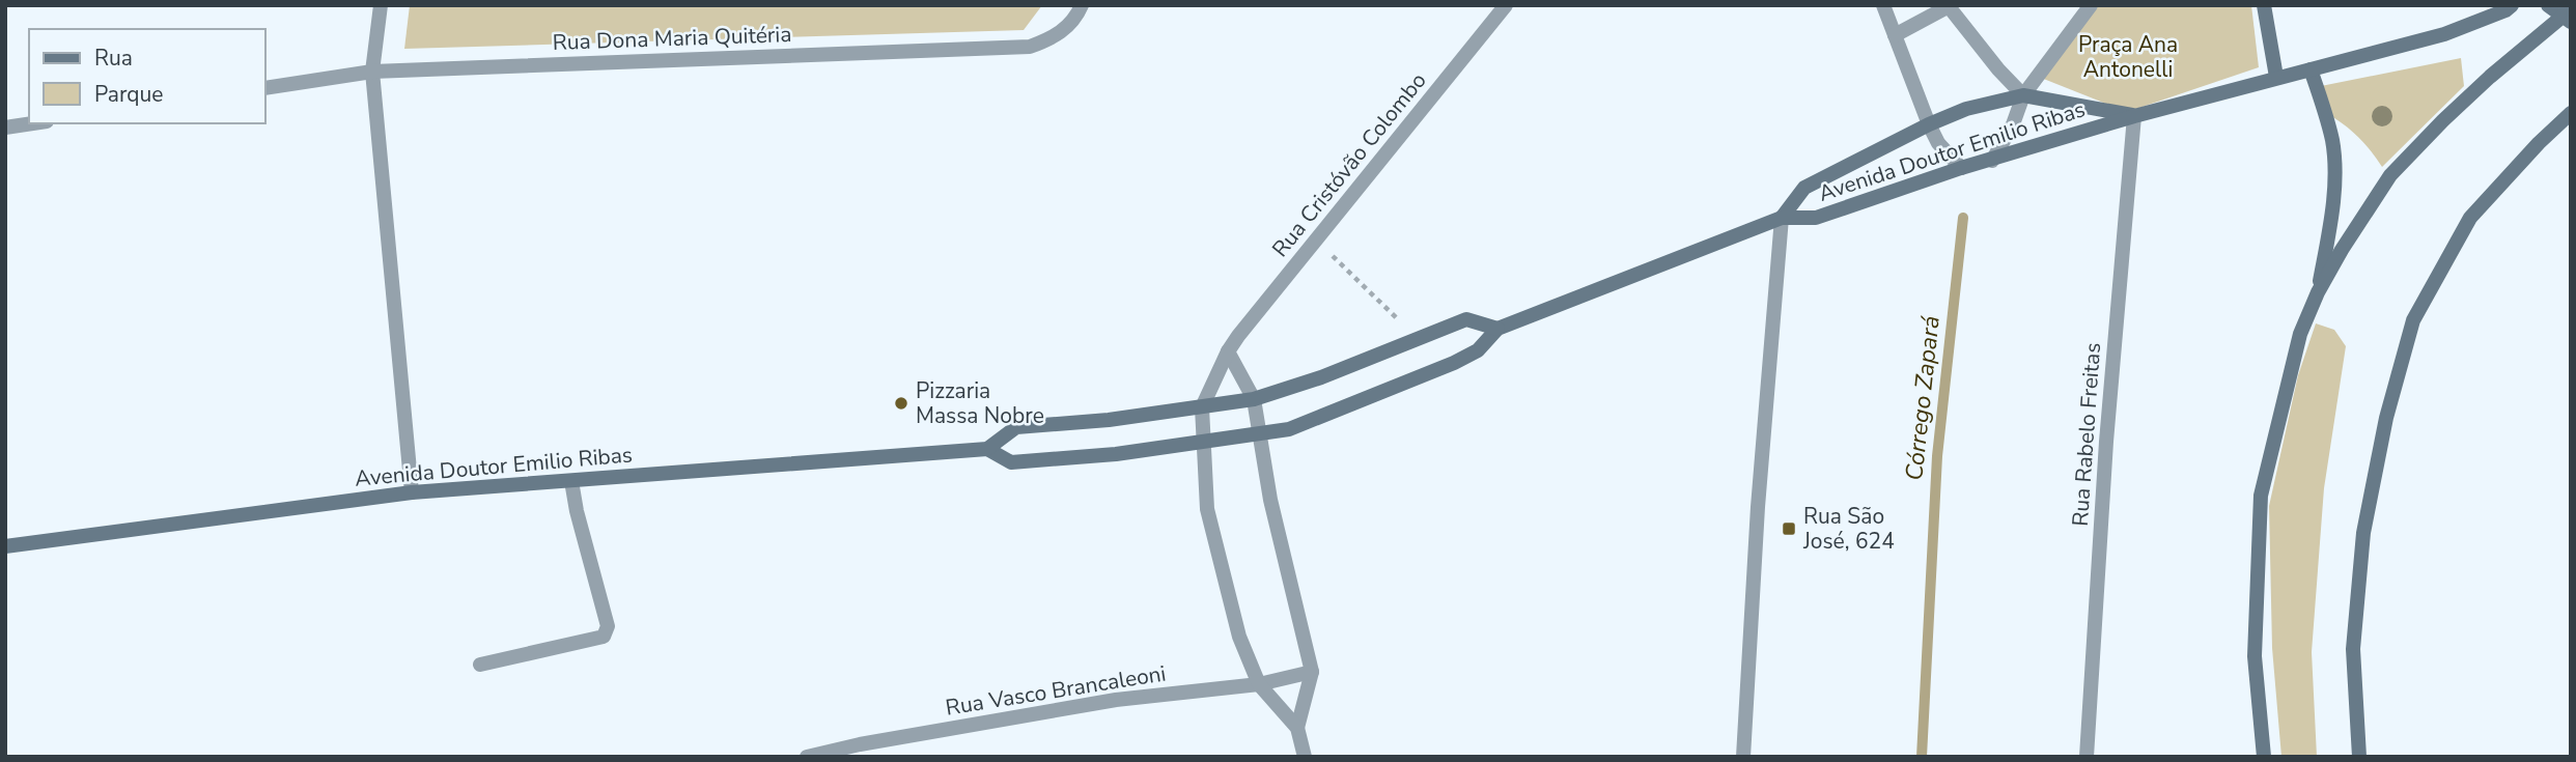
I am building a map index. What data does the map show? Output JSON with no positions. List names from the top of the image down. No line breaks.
{"streets":{"main road":["Avenida Doutor Emilio Ribas"],"street":["Rua Dona Maria Quitéria","Rua Cristóvão Colombo","Rua Rabelo Freitas","Rua Vasco Brancaleoni"]},"crossings":[["Avenida Doutor Emilio Ribas","Rua Rabelo Freitas"]],"water":["Córrego Zapará"],"parks":["Praça Ana Antonelli"],"places":{"other":["Pizzaria Massa Nobre"],"transit":["Rua São José, 624"]},"legend":["Rua","Parque"]}
